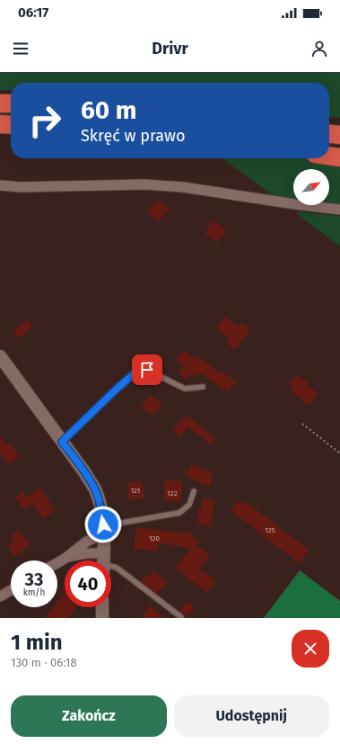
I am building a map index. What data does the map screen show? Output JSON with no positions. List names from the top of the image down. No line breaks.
{"house_numbers":["121","122","125","120"],"north":"top right","page":{"status":"06:17","header":"Drivr","turn":["60 m","Skręć w prawo"],"speed":"33 km/h","limit":"40","heading":["1 min","130 m · 06:18"],"buttons":["Zakończ","Udostępnij"]}}
